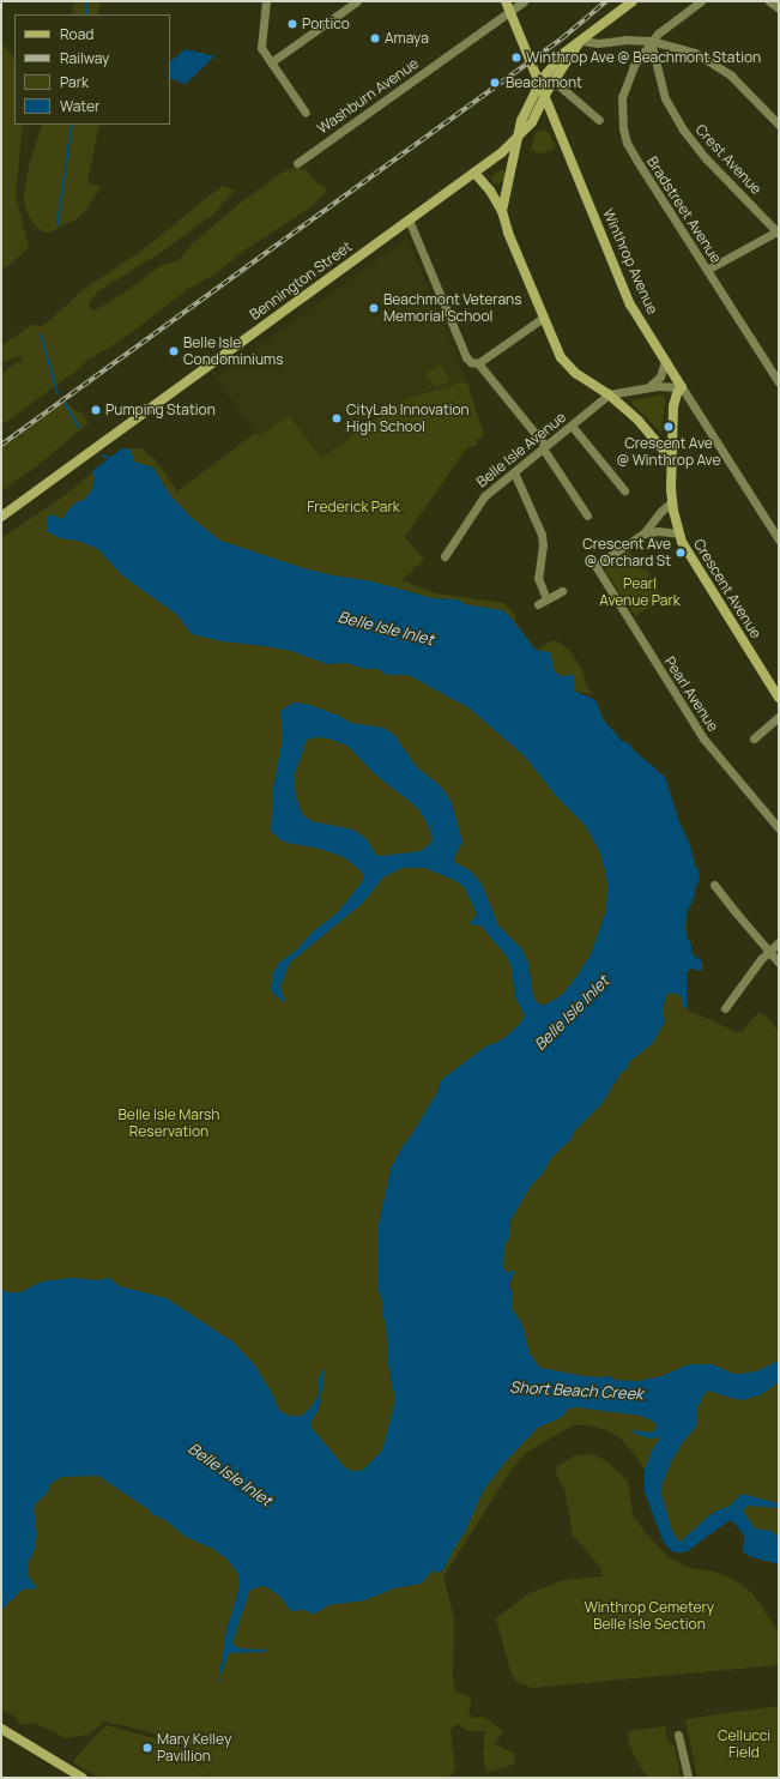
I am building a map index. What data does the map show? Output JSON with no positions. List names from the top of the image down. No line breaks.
{"streets":{"street":["Washburn Avenue","Crest Avenue","Bradstreet Avenue","Winthrop Avenue","Bennington Street","Belle Isle Avenue","Crescent Avenue","Pearl Avenue"]},"crossings":[["Washburn Avenue","Winthrop Avenue"],["Crest Avenue","Bradstreet Avenue"],["Winthrop Avenue","Bennington Street"],["Winthrop Avenue","Crescent Avenue"]],"water":["Belle Isle Inlet","Short Beach Creek"],"parks":["Frederick Park","Pearl Avenue Park","Belle Isle Marsh Reservation","Winthrop Cemetery Belle Isle Section","Cellucci Field"],"places":["Portico","Amaya","Winthrop Ave @ Beachmont Station","Beachmont","Beachmont Veterans Memorial School","Belle Isle Condominiums","Pumping Station","CityLab Innovation High School","Crescent Ave @ Winthrop Ave","Crescent Ave @ Orchard St","Mary Kelley Pavillion"],"legend":["Road","Railway","Park","Water"]}
